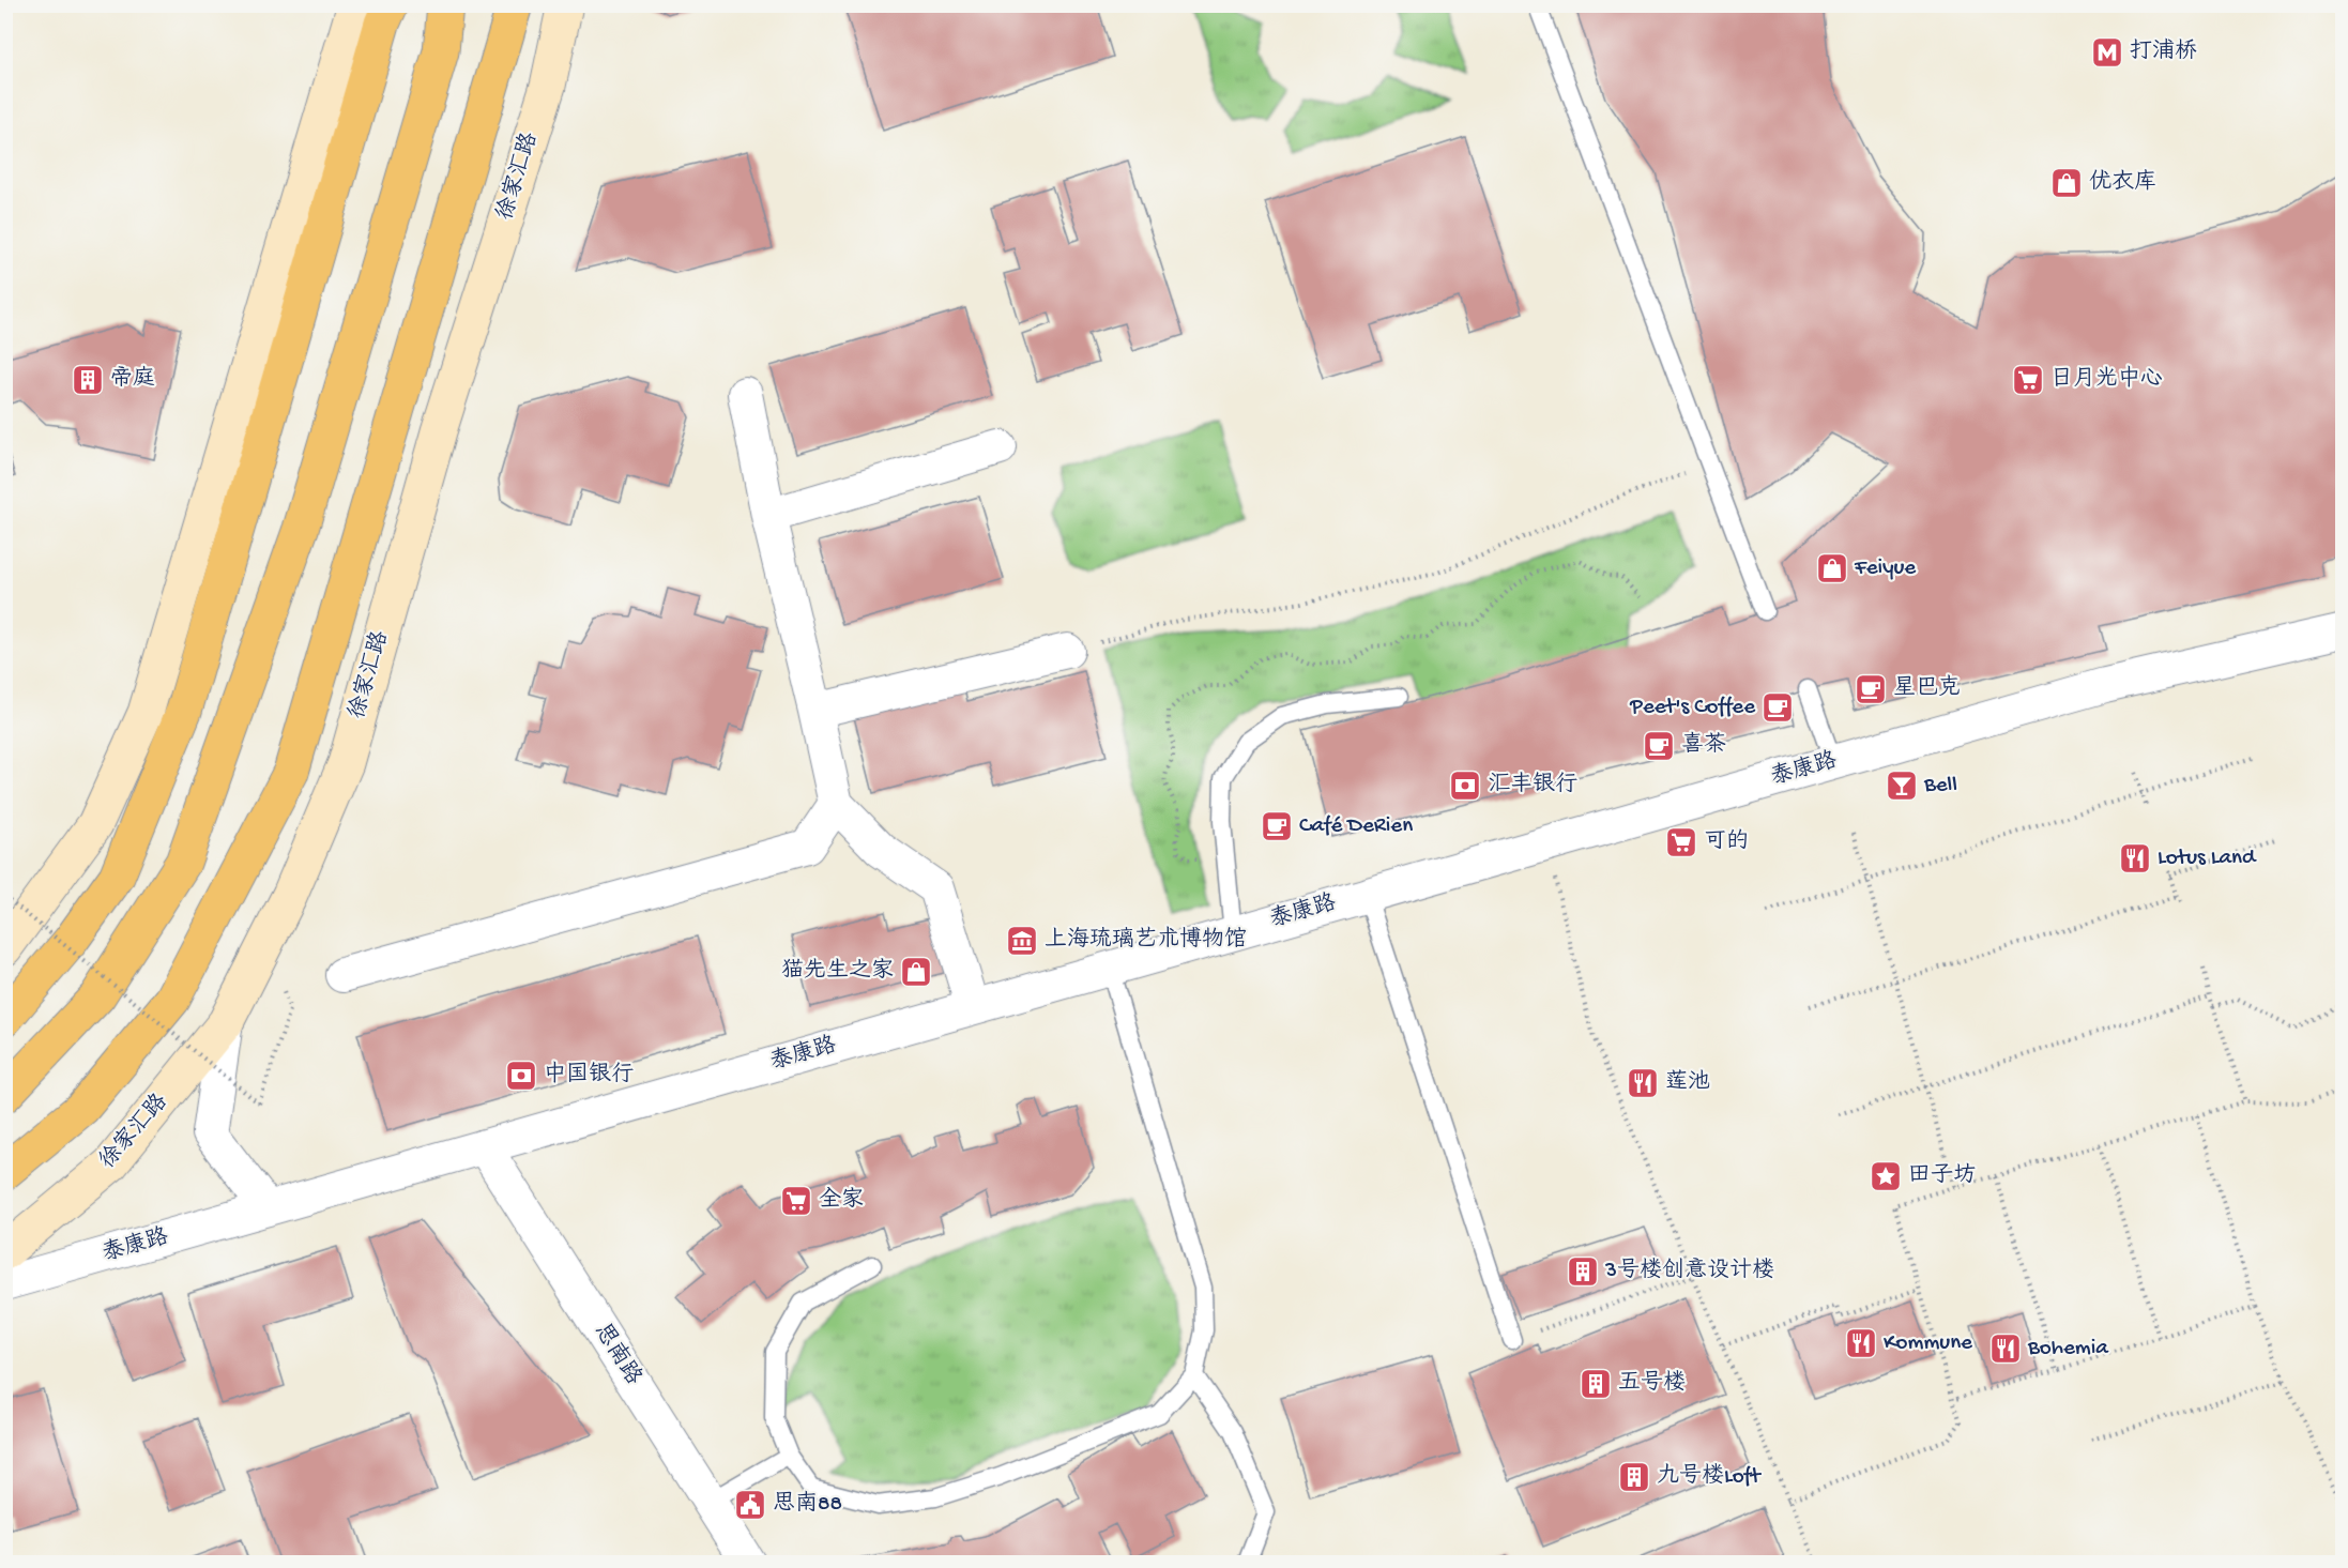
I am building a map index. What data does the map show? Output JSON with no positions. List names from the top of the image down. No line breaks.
{"streets":{"main road":["徐家汇路"],"street":["泰康路","思南路"]},"crossings":[["泰康路","思南路"]],"places":{"metro station":["打浦桥"],"shop":["优衣库","Feiyue","猫先生之家"],"building":["帝庭","3号楼创意设计楼","五号楼","九号楼Loft"],"supermarket":["日月光中心","可的","全家"],"cafe":["星巴克","Peet's Coffee","喜茶","Café DeRien"],"bank":["汇丰银行","中国银行"],"bar":["Bell"],"restaurant":["Lotus Land","莲池","Kommune","Bohemia"],"museum":["上海琉璃艺术博物馆"],"place":["田子坊"],"public building":["思南88"]}}
